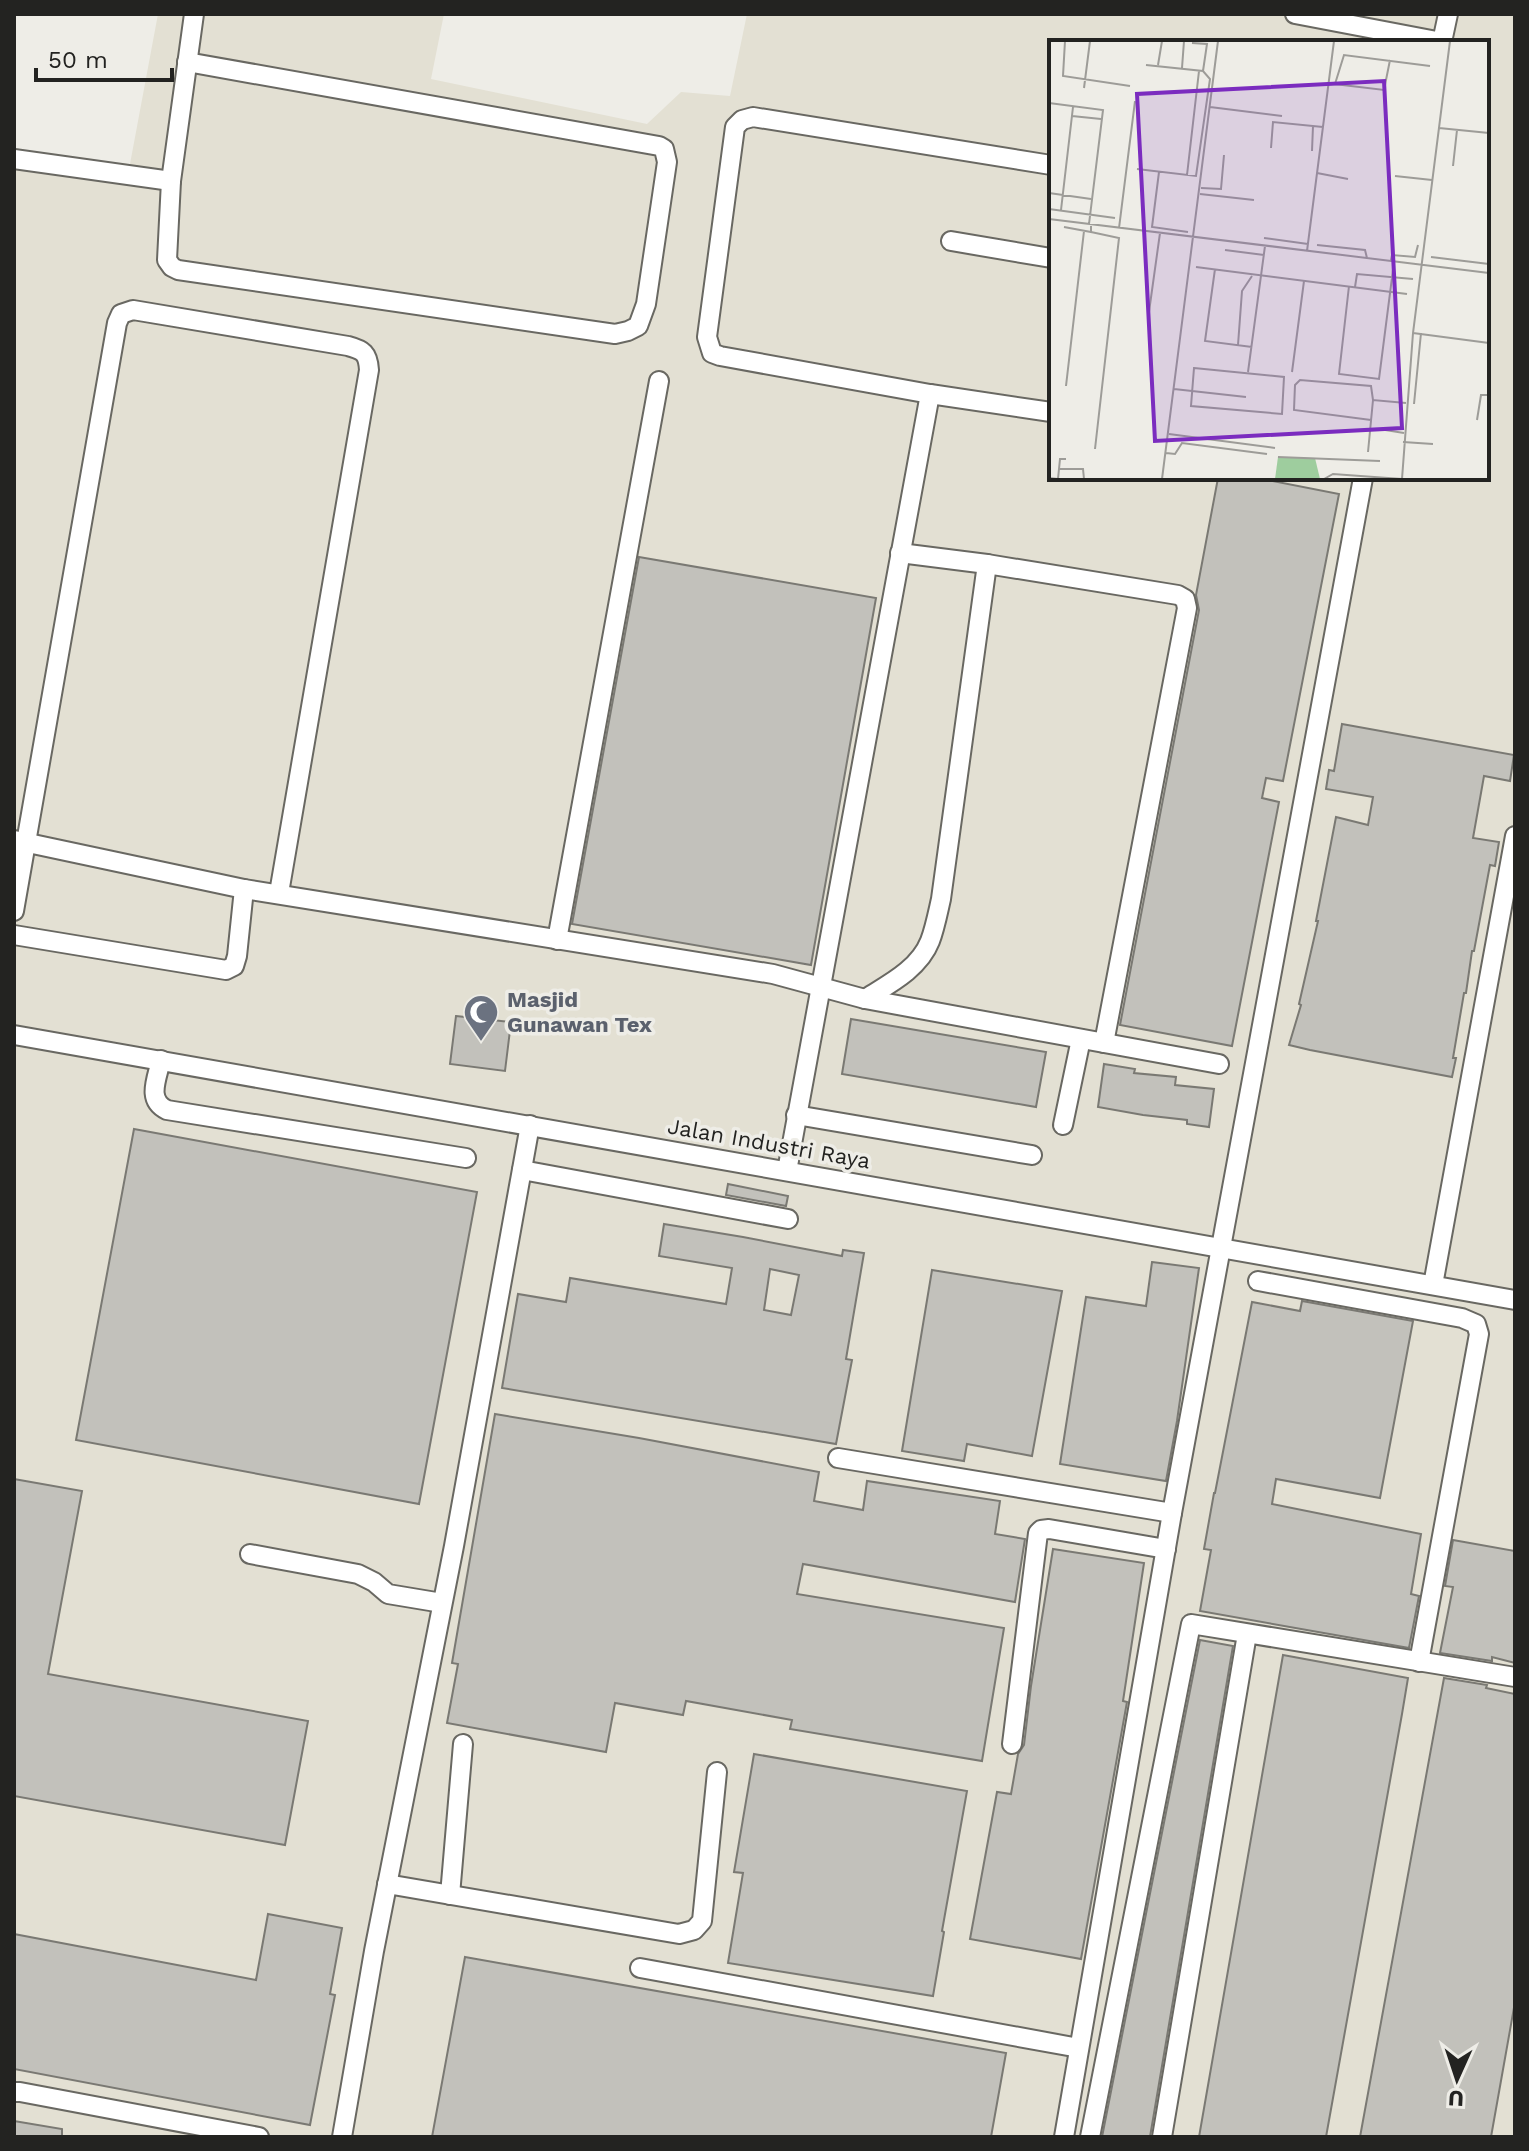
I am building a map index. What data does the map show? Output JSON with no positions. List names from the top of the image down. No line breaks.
{"streets":{"street":["Jalan Industri Raya"]},"places":{"mosque":["Masjid Gunawan Tex"]},"scale_bar":"50 m","north":"bottom"}
